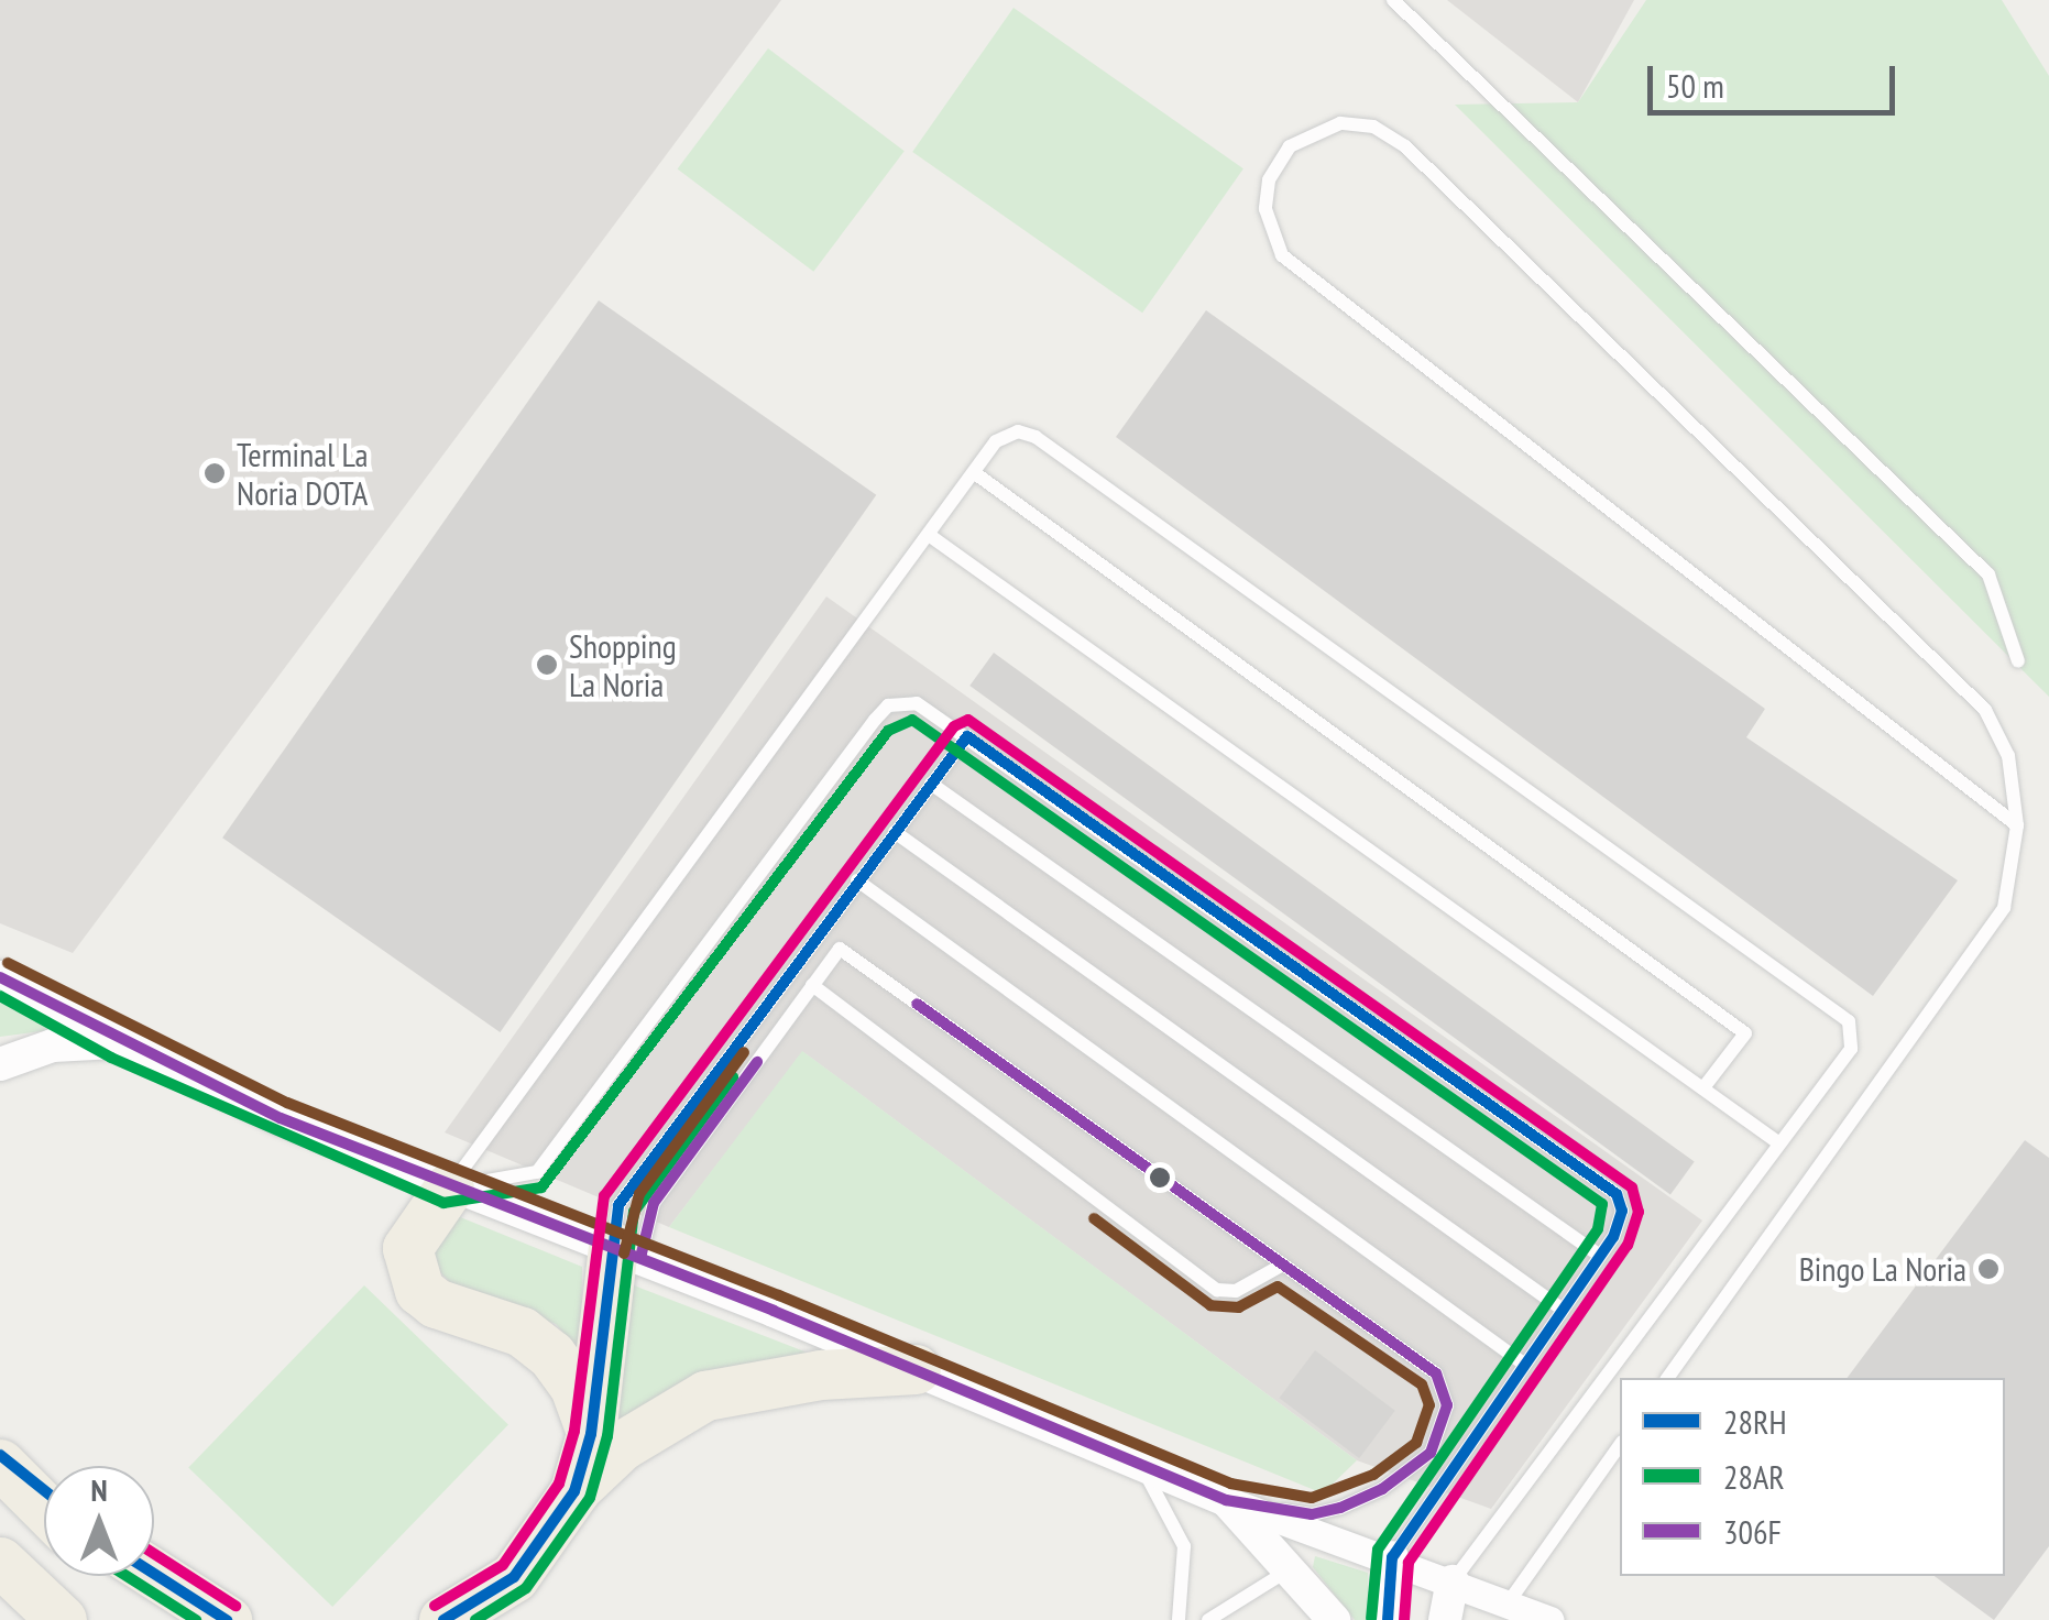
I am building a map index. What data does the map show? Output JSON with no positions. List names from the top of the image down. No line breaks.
{"places":["Terminal La Noria DOTA","Shopping La Noria","Bingo La Noria"],"lines":["transit line 28AR","transit line 28RH","transit line 306F"],"legend":["28RH","28AR","306F"],"scale_bar":"50 m","north":"top"}
